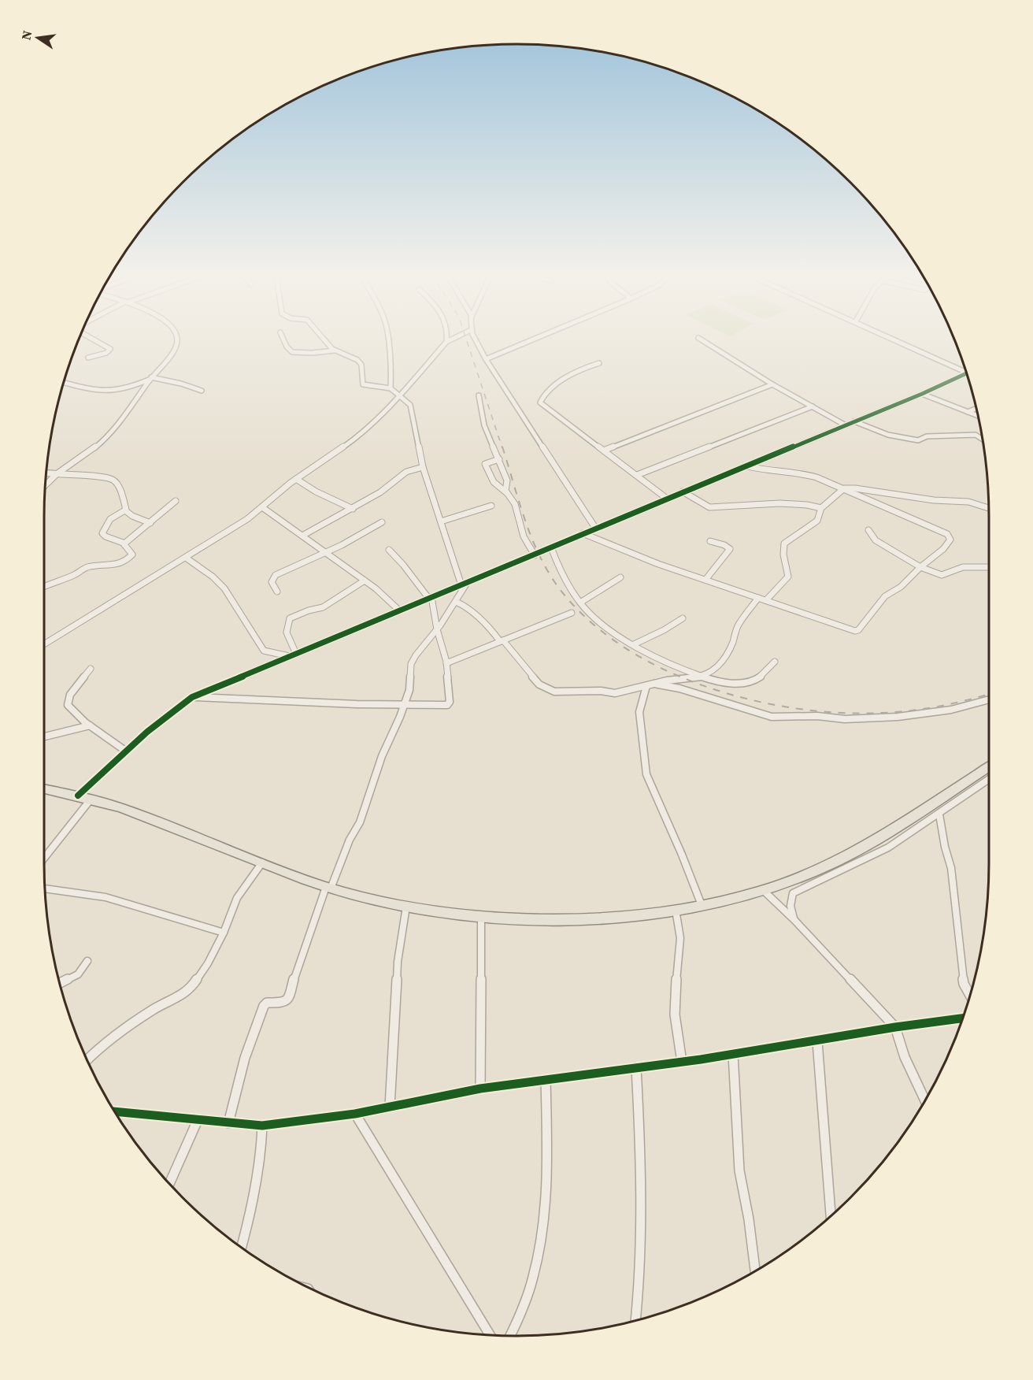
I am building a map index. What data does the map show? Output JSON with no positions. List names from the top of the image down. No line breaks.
{"north":"left"}
